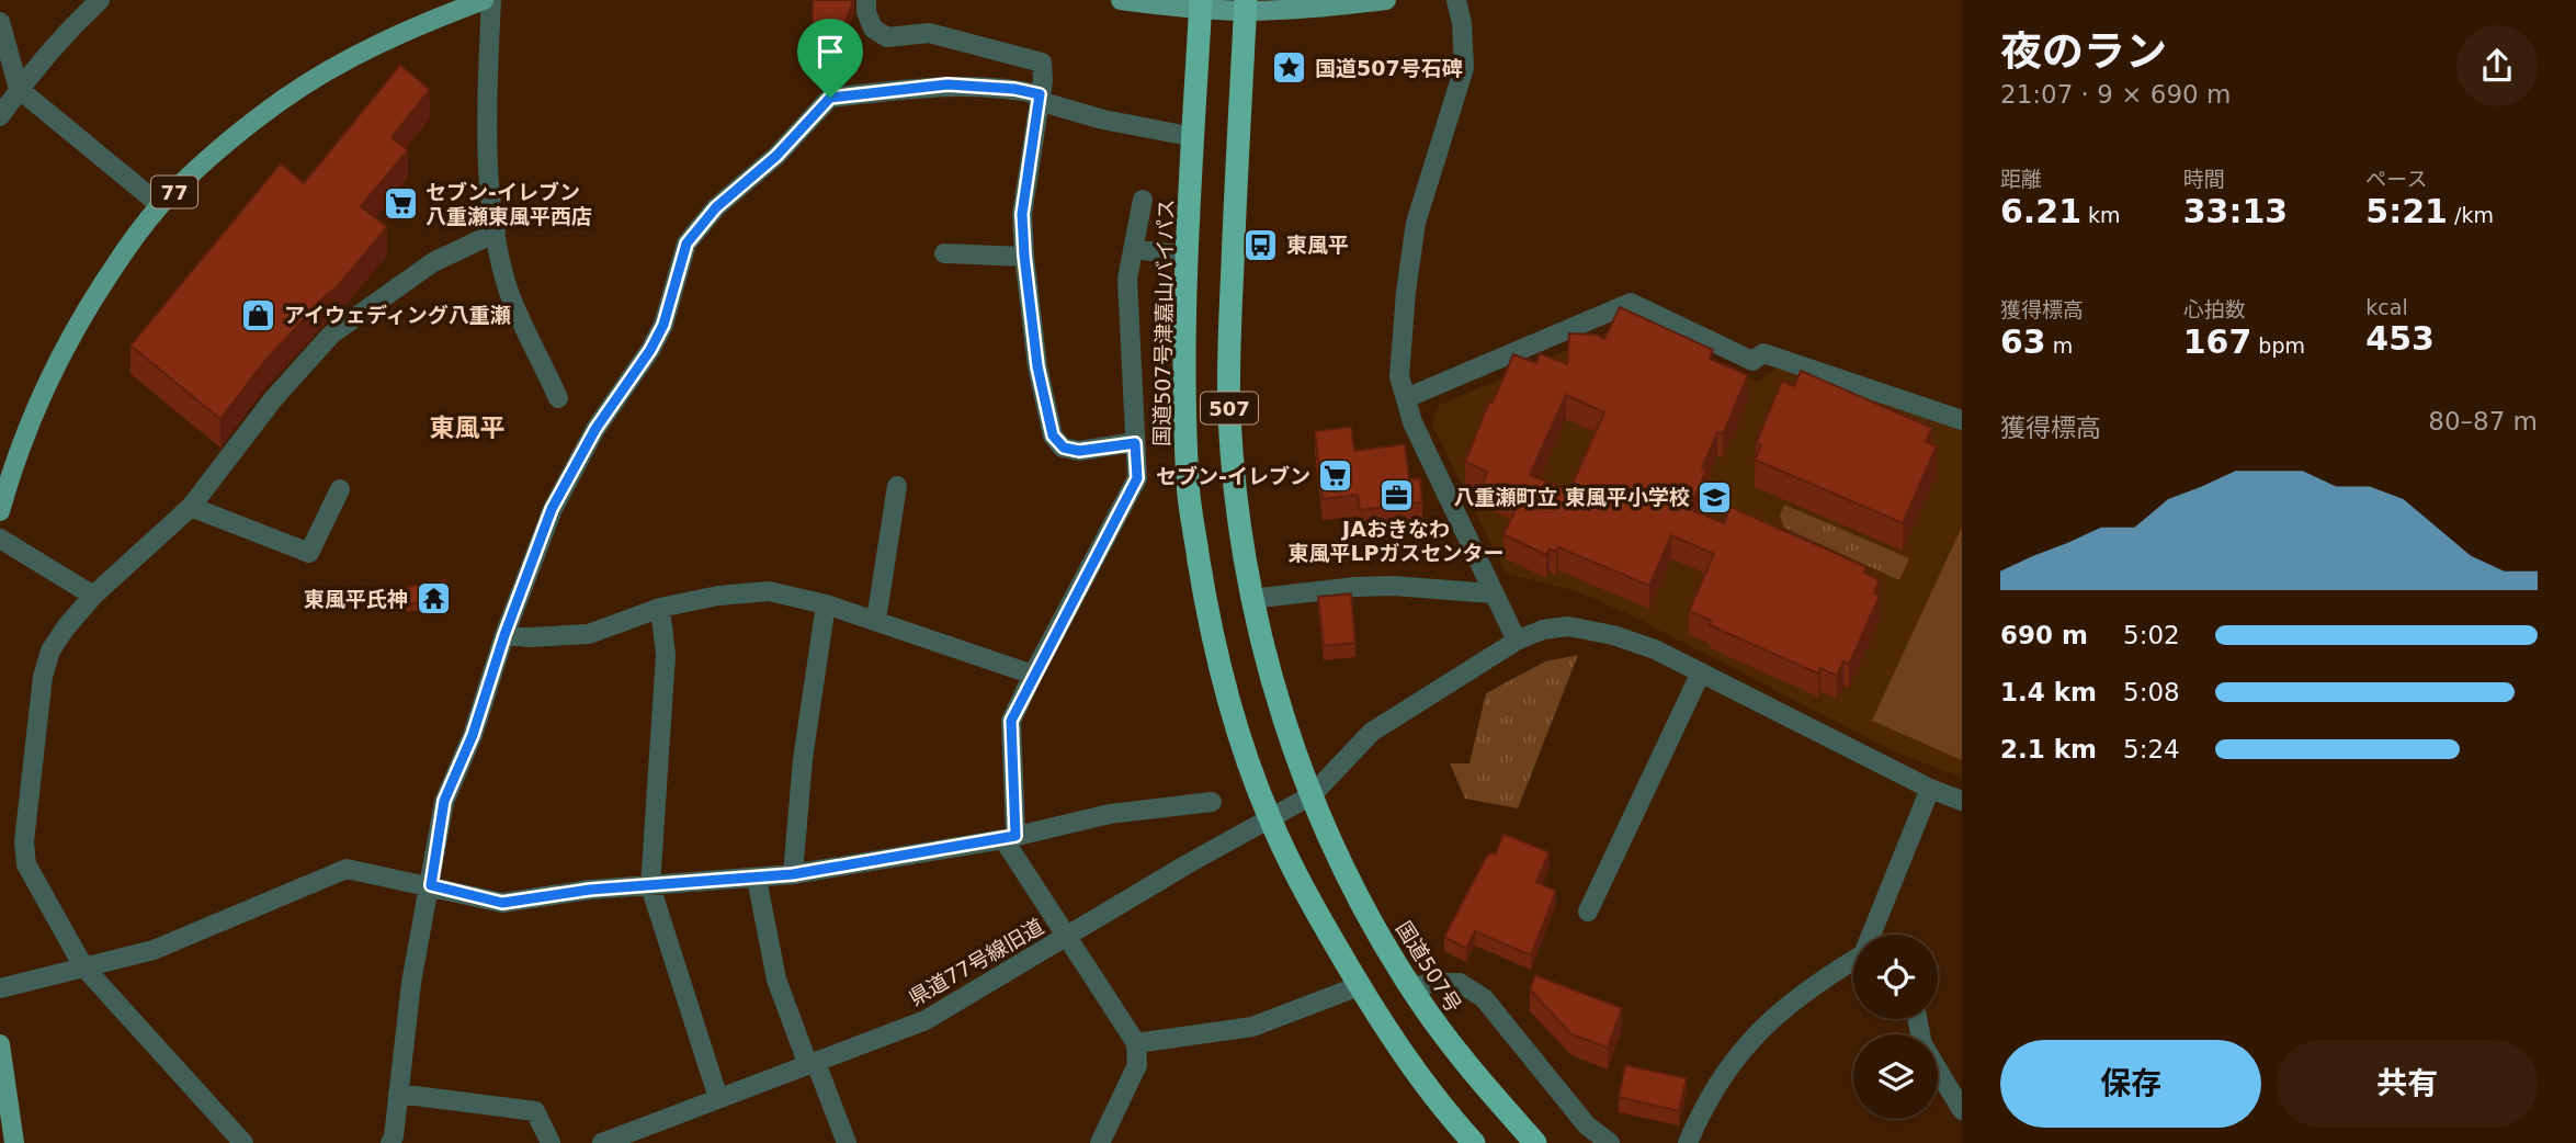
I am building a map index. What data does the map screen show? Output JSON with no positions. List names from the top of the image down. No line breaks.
{"streets":{"highway":["国道507号津嘉山バイパス","507","国道507号"],"main road":["77"],"street":["県道77号線旧道"]},"crossings":[["国道507号津嘉山バイパス","507"],["国道507号津嘉山バイパス","県道77号線旧道"],["507","県道77号線旧道"],["507","国道507号"],["県道77号線旧道","国道507号"]],"districts":["東風平"],"places":{"place":["国道507号石碑"],"supermarket":["セブン-イレブン 八重瀬東風平西店","セブン-イレブン"],"bus stop":["東風平"],"shop":["アイウェディング八重瀬"],"office":["JAおきなわ 東風平LPガスセンター"],"school or university":["八重瀬町立 東風平小学校"],"temple":["東風平氏神"]},"page":{"heading":["夜のラン","21:07 · 9 × 690 m"],"stats":[["距離","6.21 km"],["時間","33:13"],["ペース","5:21 /km"],["獲得標高","63 m"],["心拍数","167 bpm"],["kcal","453"]],"chart":["獲得標高","80–87 m"],"list":[{"name":"690 m","note":"5:02"},{"name":"1.4 km","note":"5:08"},{"name":"2.1 km","note":"5:24"}],"buttons":["保存","共有"]}}
